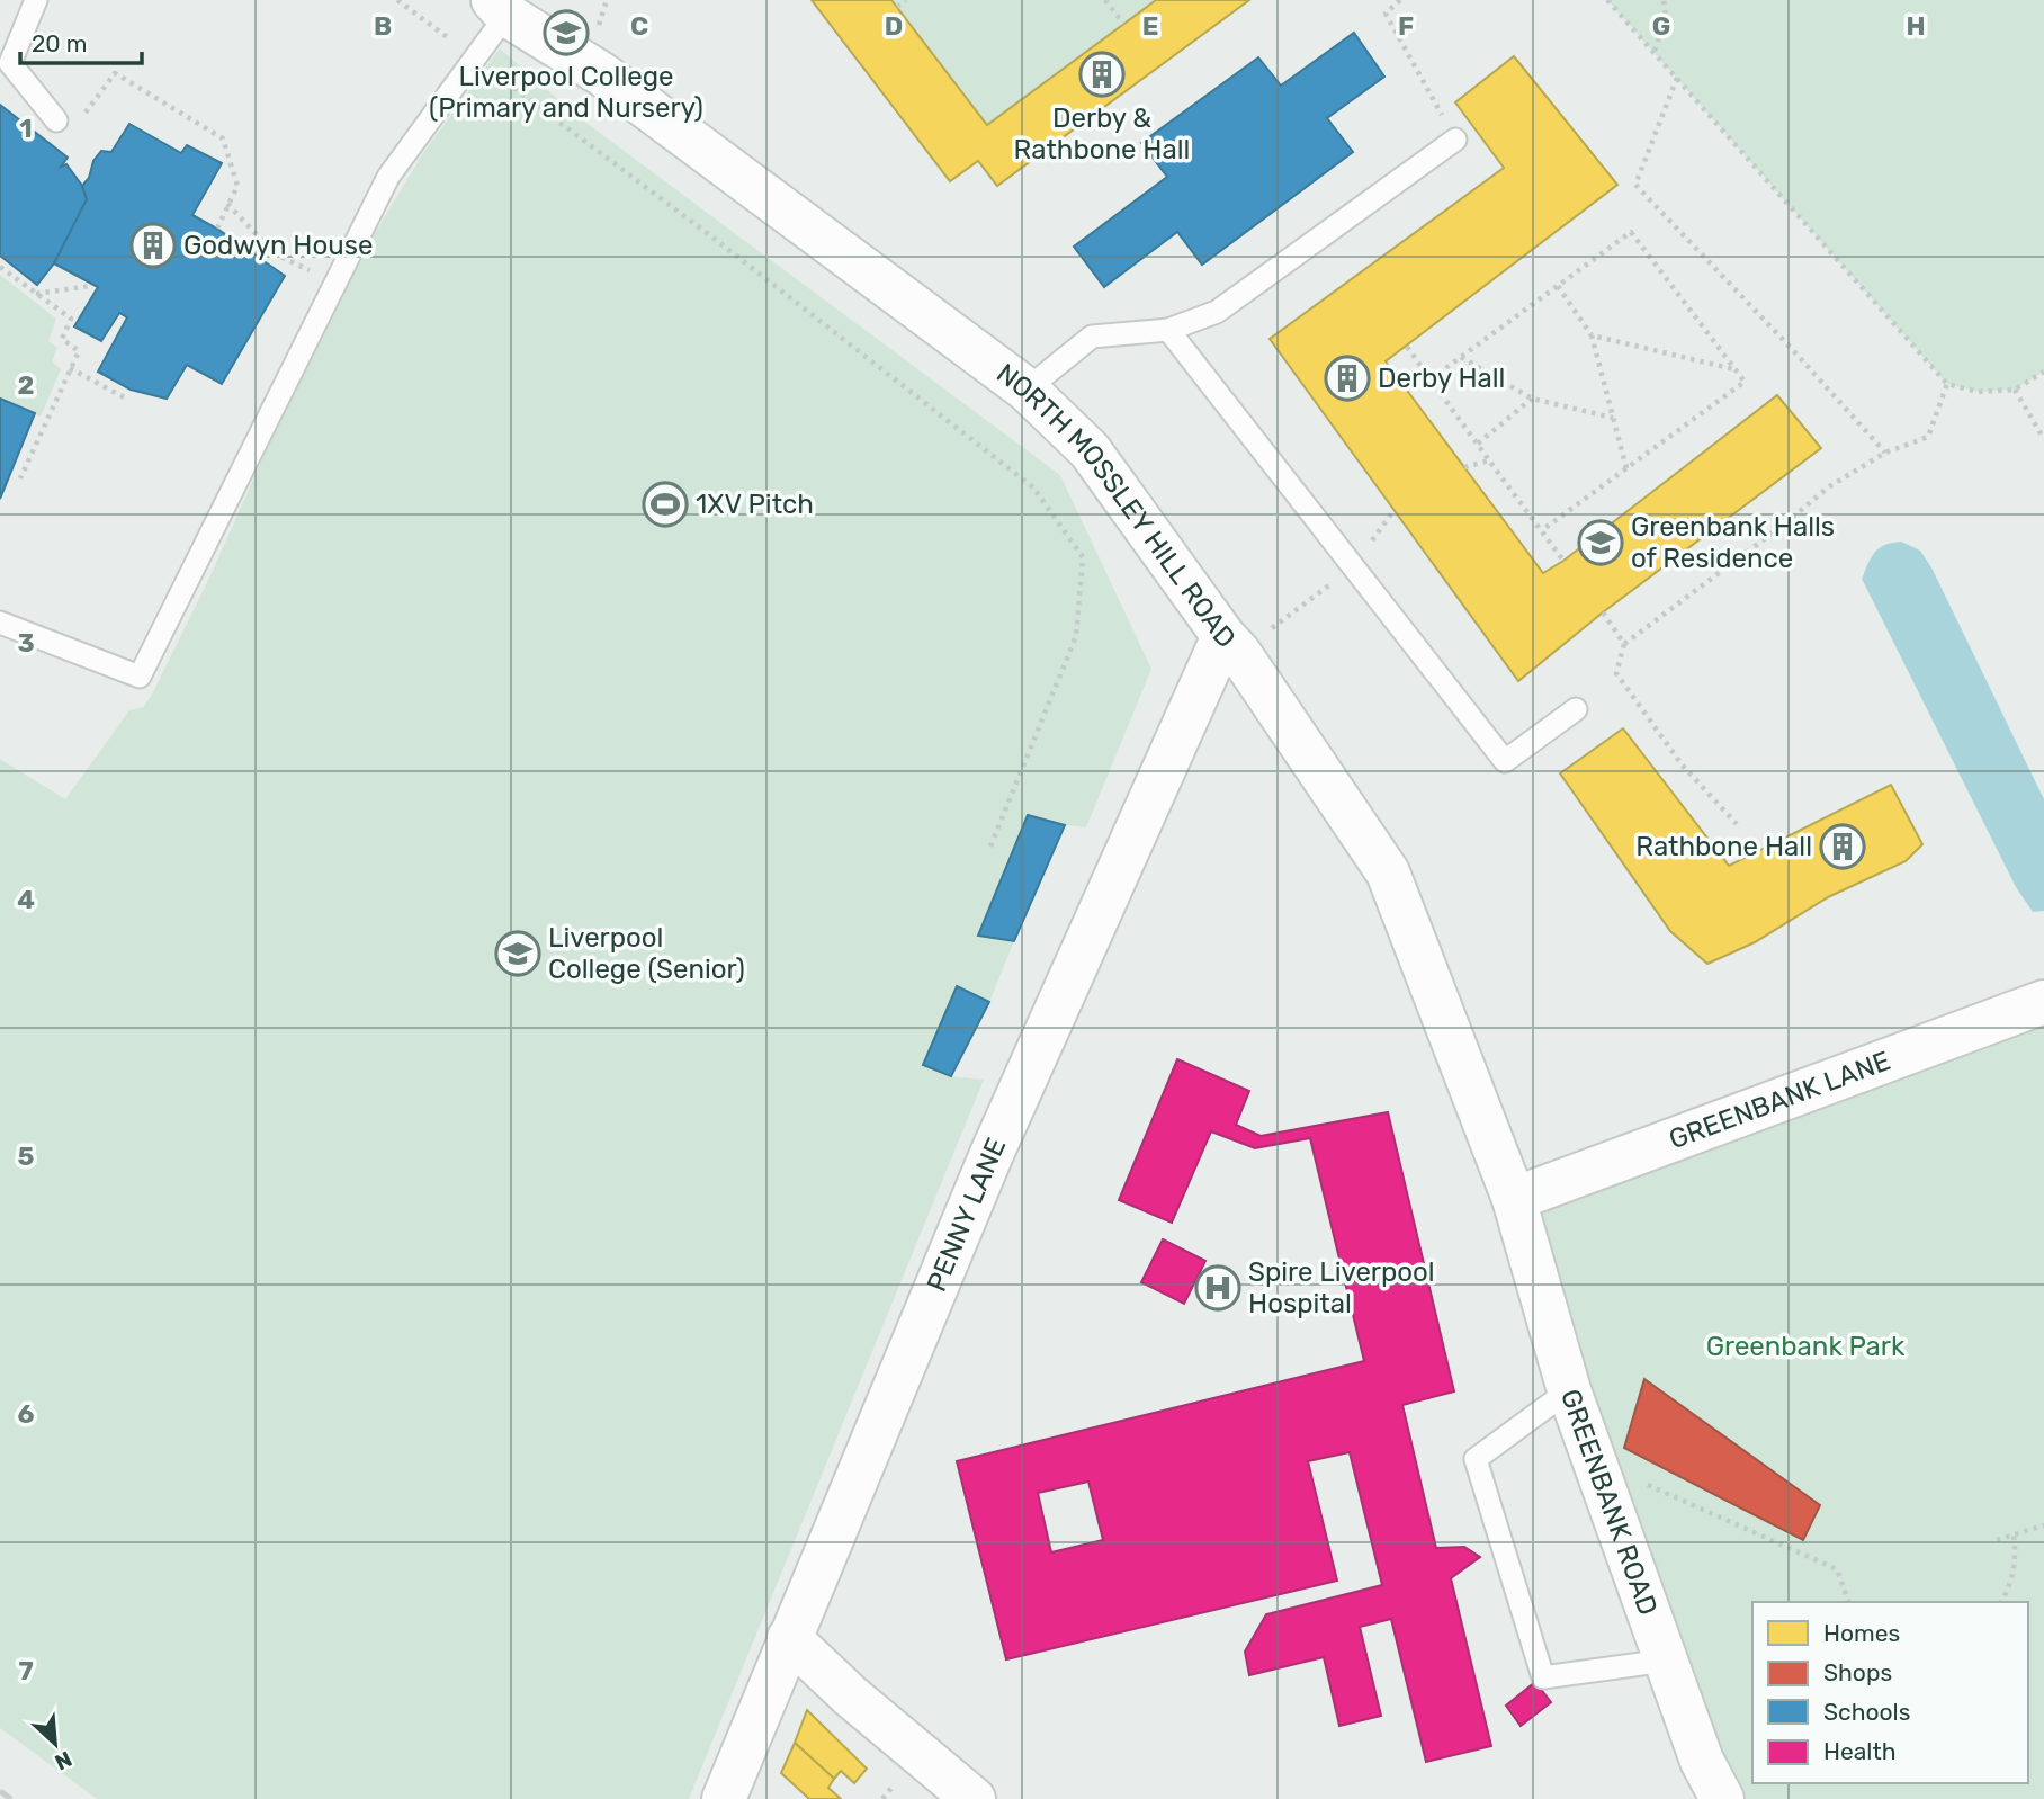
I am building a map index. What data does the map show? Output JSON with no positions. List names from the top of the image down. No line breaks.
{"streets":{"street":["NORTH MOSSLEY HILL ROAD","GREENBANK LANE","PENNY LANE","GREENBANK ROAD"]},"crossings":[["NORTH MOSSLEY HILL ROAD","GREENBANK LANE"],["NORTH MOSSLEY HILL ROAD","PENNY LANE"],["NORTH MOSSLEY HILL ROAD","GREENBANK ROAD"],["GREENBANK LANE","GREENBANK ROAD"]],"parks":["Greenbank Park"],"places":{"school or university":["Liverpool College (Primary and Nursery)","Greenbank Halls of Residence","Liverpool College (Senior)"],"building":["Derby & Rathbone Hall","Godwyn House","Derby Hall","Rathbone Hall"],"sports":["1XV Pitch"],"hospital":["Spire Liverpool Hospital"]},"legend":["Homes","Shops","Schools","Health"],"scale_bar":"20 m","north":"bottom right","grid":{"columns":["B","C","D","E","F","G","H"],"rows":["1","2","3","4","5","6","7"]}}
